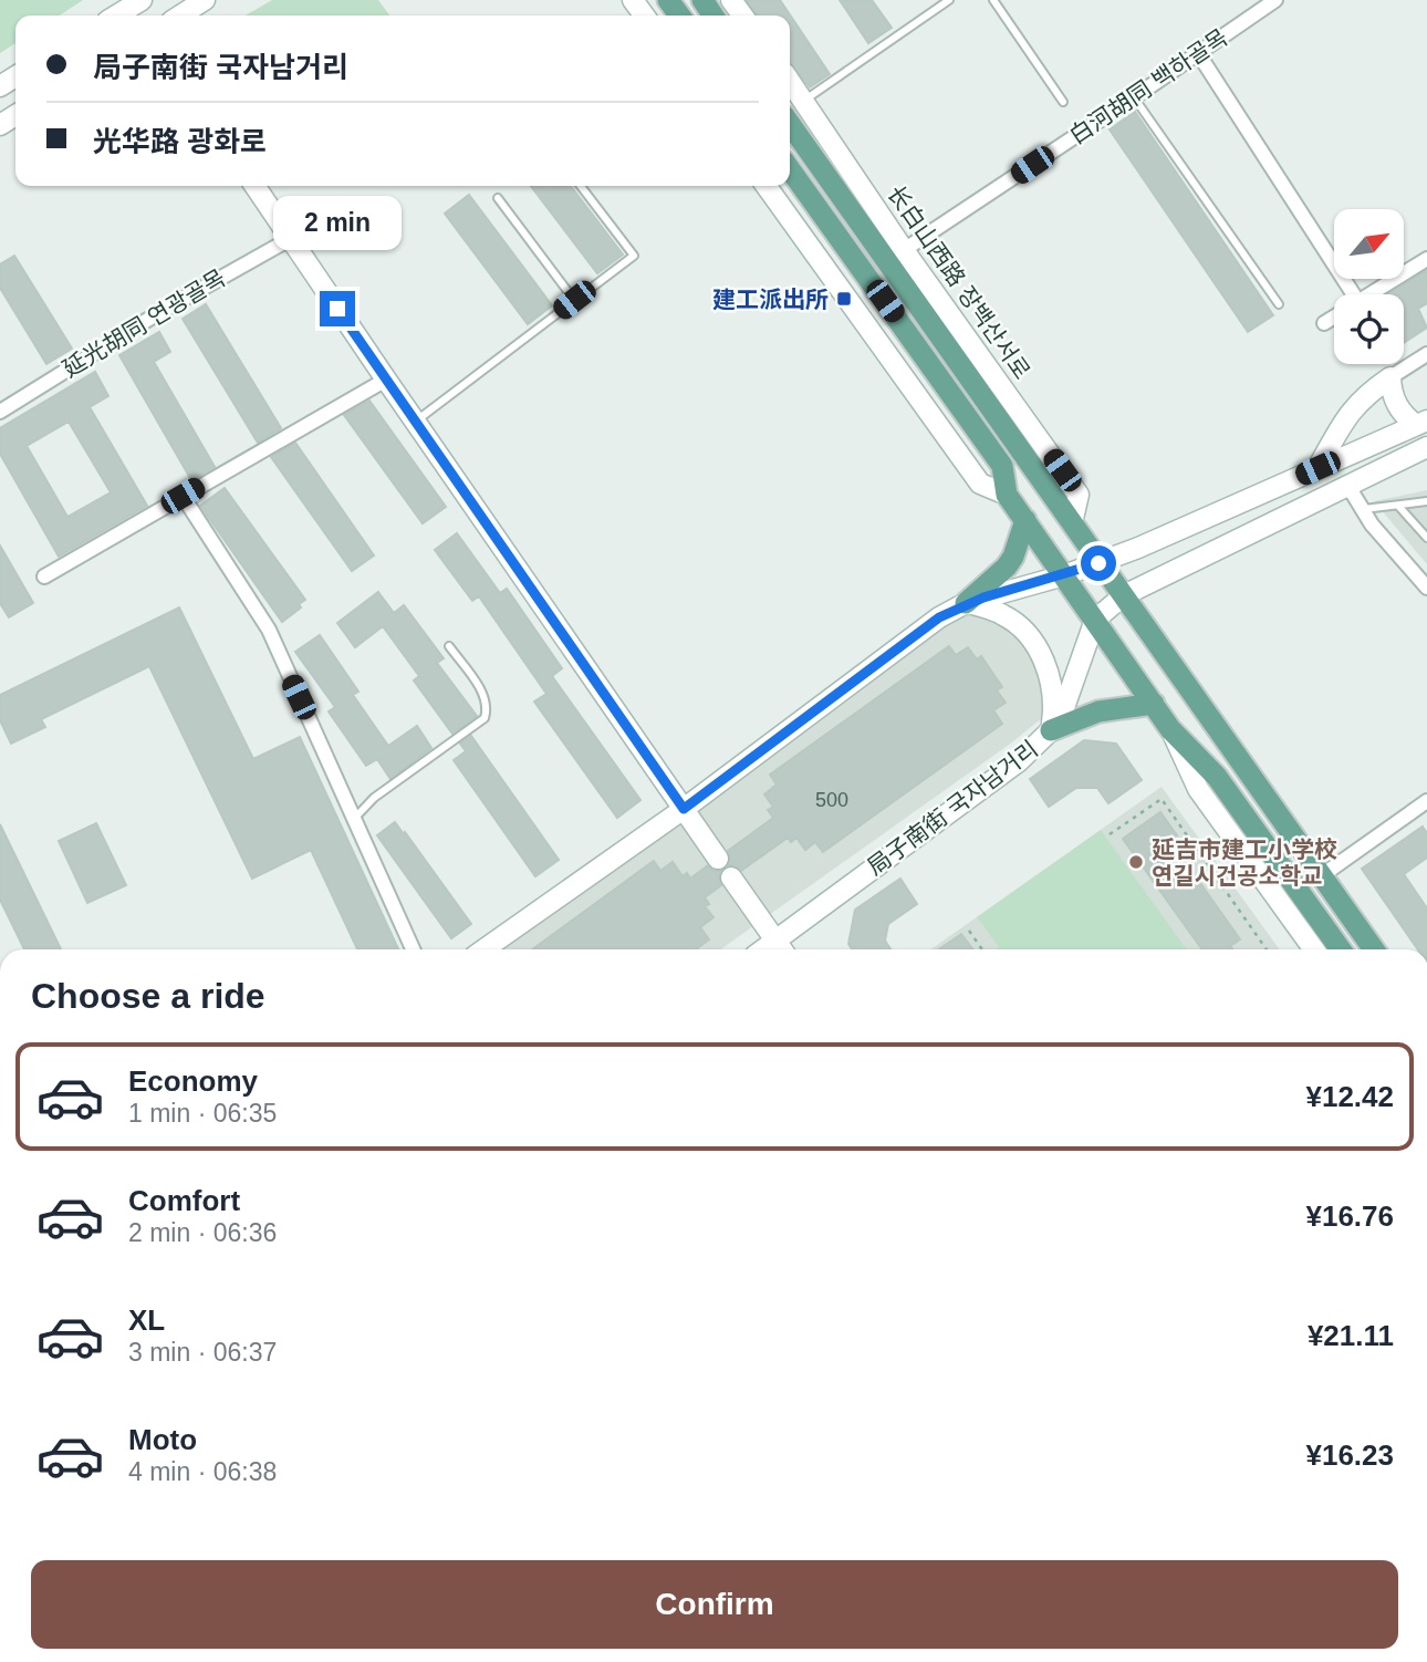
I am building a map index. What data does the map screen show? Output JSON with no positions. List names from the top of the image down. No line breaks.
{"streets":{"main road":["长白山西路 장백산서로","局子南街 국자남거리"],"street":["白河胡同 백하골목","延光胡同 연광골목"]},"crossings":[["白河胡同 백하골목","长白山西路 장백산서로"]],"places":{"transit":["建工派出所"],"other":["延吉市建工小学校 연길시건공소학교"]},"house_numbers":["500"],"north":"top right","page":{"banner":["局子南街 국자남거리","光华路 광화로"],"bubble":"2 min","heading":"Choose a ride","list":[{"name":"Economy","note":"1 min · 06:35","value":"¥12.42"},{"name":"Comfort","note":"2 min · 06:36","value":"¥16.76"},{"name":"XL","note":"3 min · 06:37","value":"¥21.11"},{"name":"Moto","note":"4 min · 06:38","value":"¥16.23"}],"buttons":"Confirm"}}
